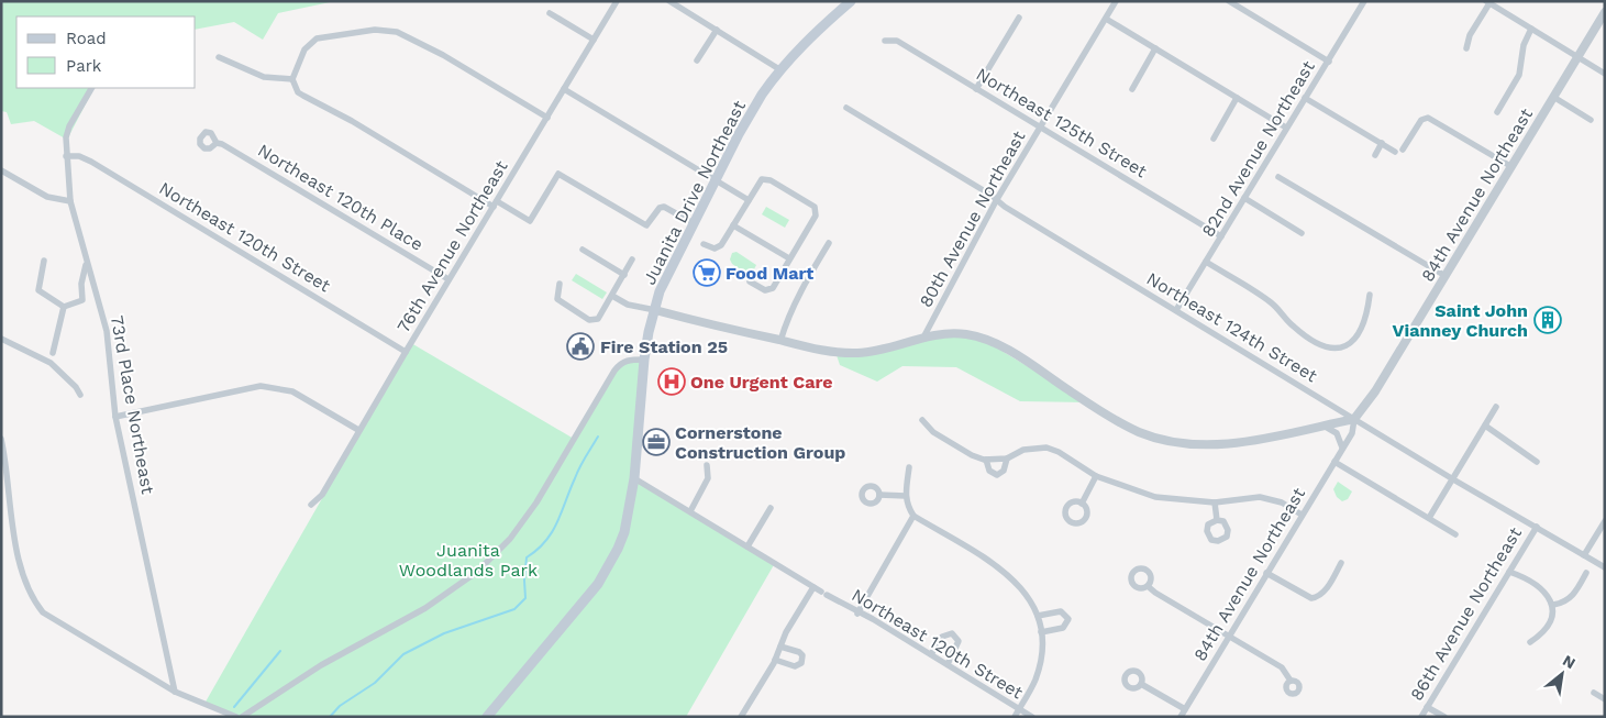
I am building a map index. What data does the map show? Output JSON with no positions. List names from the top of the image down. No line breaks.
{"streets":{"main road":["Juanita Drive Northeast"],"street":["Northeast 125th Street","82nd Avenue Northeast","84th Avenue Northeast","Northeast 120th Place","80th Avenue Northeast","Northeast 120th Street","76th Avenue Northeast","Northeast 124th Street","73rd Place Northeast","86th Avenue Northeast"]},"crossings":[["Northeast 125th Street","82nd Avenue Northeast"],["Northeast 125th Street","80th Avenue Northeast"],["82nd Avenue Northeast","Northeast 124th Street"],["Juanita Drive Northeast","Northeast 120th Street"],["84th Avenue Northeast","Northeast 124th Street"],["Northeast 120th Place","76th Avenue Northeast"],["80th Avenue Northeast","Northeast 124th Street"],["Northeast 120th Street","76th Avenue Northeast"],["Northeast 120th Street","73rd Place Northeast"],["Northeast 124th Street","86th Avenue Northeast"]],"parks":["Juanita Woodlands Park"],"places":{"supermarket":["Food Mart"],"building":["Saint John Vianney Church"],"public building":["Fire Station 25"],"hospital":["One Urgent Care"],"office":["Cornerstone Construction Group"]},"legend":["Road","Park"],"north":"top right"}
